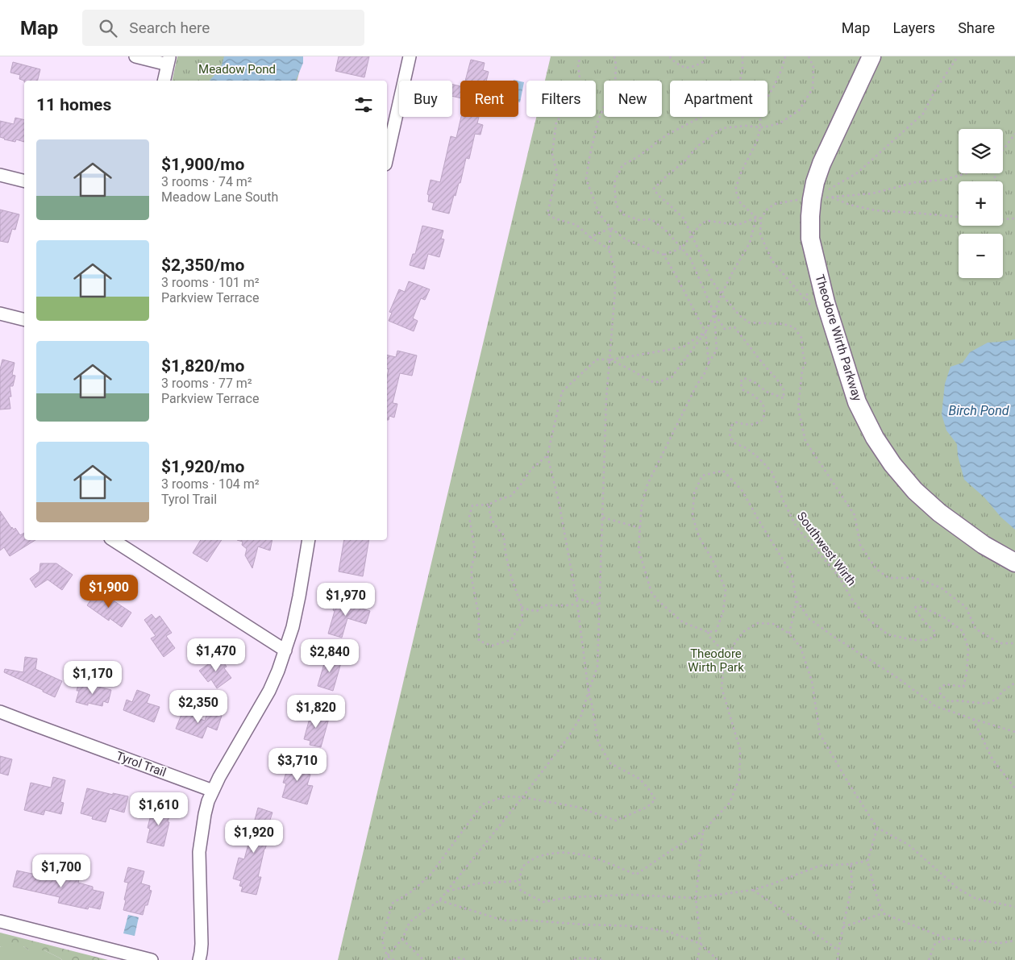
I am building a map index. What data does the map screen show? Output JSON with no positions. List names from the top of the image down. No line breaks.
{"streets":{"street":["Theodore Wirth Parkway","Tyrol Trail"],"path":["Southwest Wirth"]},"water":["Birch Pond"],"parks":["Meadow Pond","Theodore Wirth Park"],"page":{"header":"Map","search":"Search here","nav":["Map","Layers","Share"],"chip":["Buy","Rent","Filters","New","Apartment"],"heading":"11 homes","map_buttons":["+","−"],"list":[{"name":"$1,900/mo","note":"3 rooms · 74 m² · Meadow Lane South"},{"name":"$2,350/mo","note":"3 rooms · 101 m² · Parkview Terrace"},{"name":"$1,820/mo","note":"3 rooms · 77 m² · Parkview Terrace"},{"name":"$1,920/mo","note":"3 rooms · 104 m² · Tyrol Trail"}],"price":["$1,900","$1,970","$1,470","$2,840","$1,170","$2,350","$1,820","$3,710","$1,610","$1,920","$1,700"]}}
